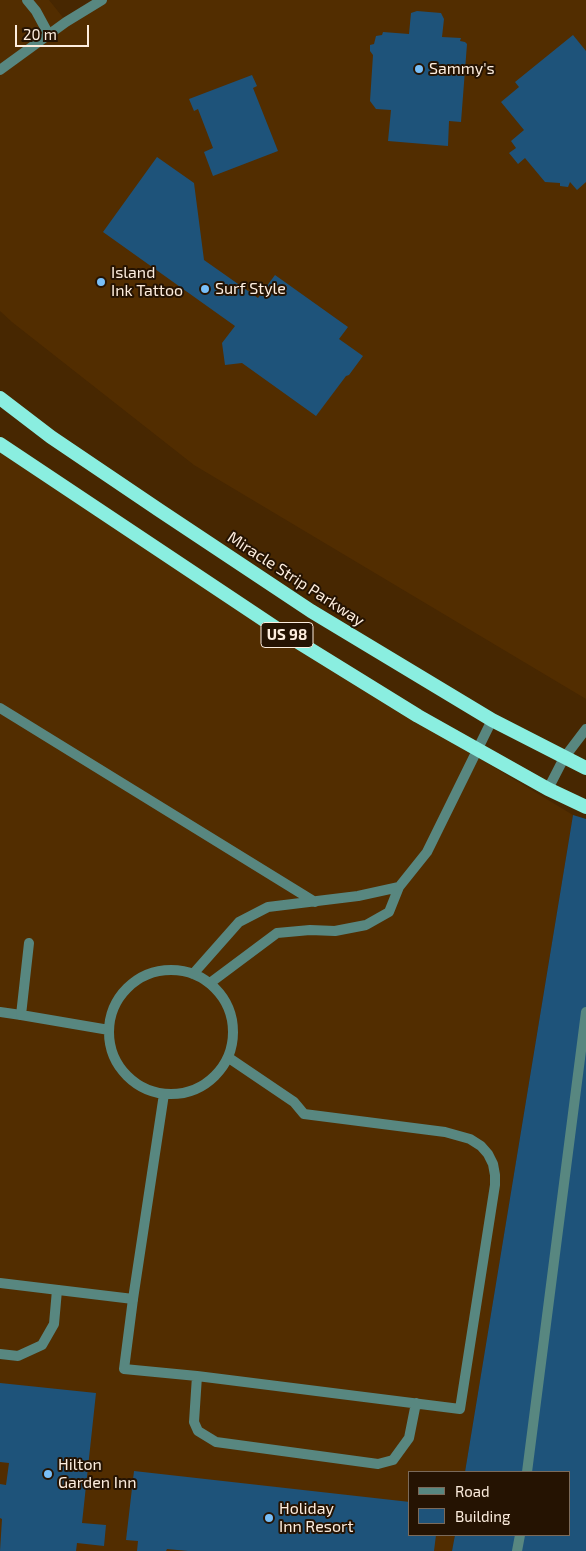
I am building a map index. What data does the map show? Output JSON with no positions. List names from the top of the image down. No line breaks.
{"streets":{"highway":["Miracle Strip Parkway","US 98"]},"places":["Sammy's","Island Ink Tattoo","Surf Style","Hilton Garden Inn","Holiday Inn Resort"],"legend":["Road","Building"],"scale_bar":"20 m"}
